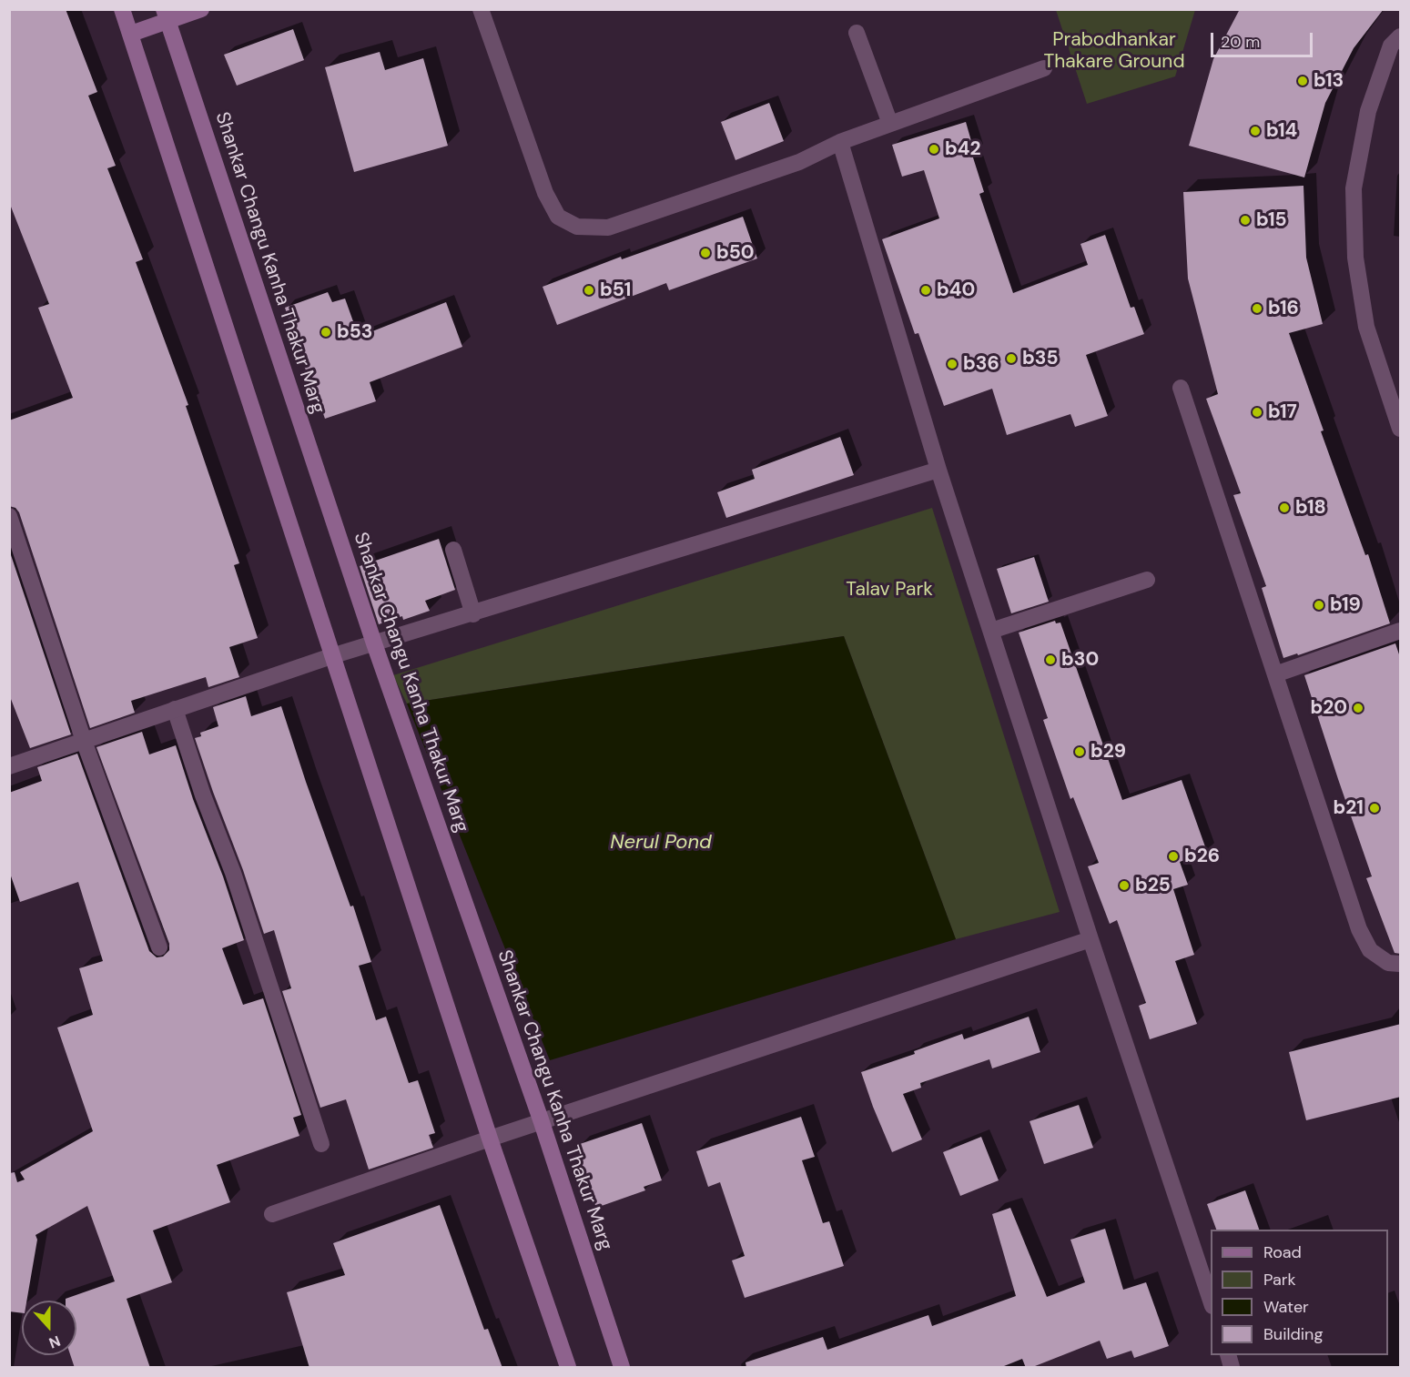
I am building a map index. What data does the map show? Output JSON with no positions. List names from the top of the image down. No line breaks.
{"streets":{"street":["Shankar Changu Kanha Thakur Marg"]},"water":["Nerul Pond"],"parks":["Prabodhankar Thakare Ground","Talav Park"],"places":["b13","b14","b42","b15","b50","b51","b40","b16","b53","b35","b36","b17","b18","b19","b30","b20","b29","b21","b26","b25"],"legend":["Road","Park","Water","Building"],"scale_bar":"20 m","north":"bottom"}
